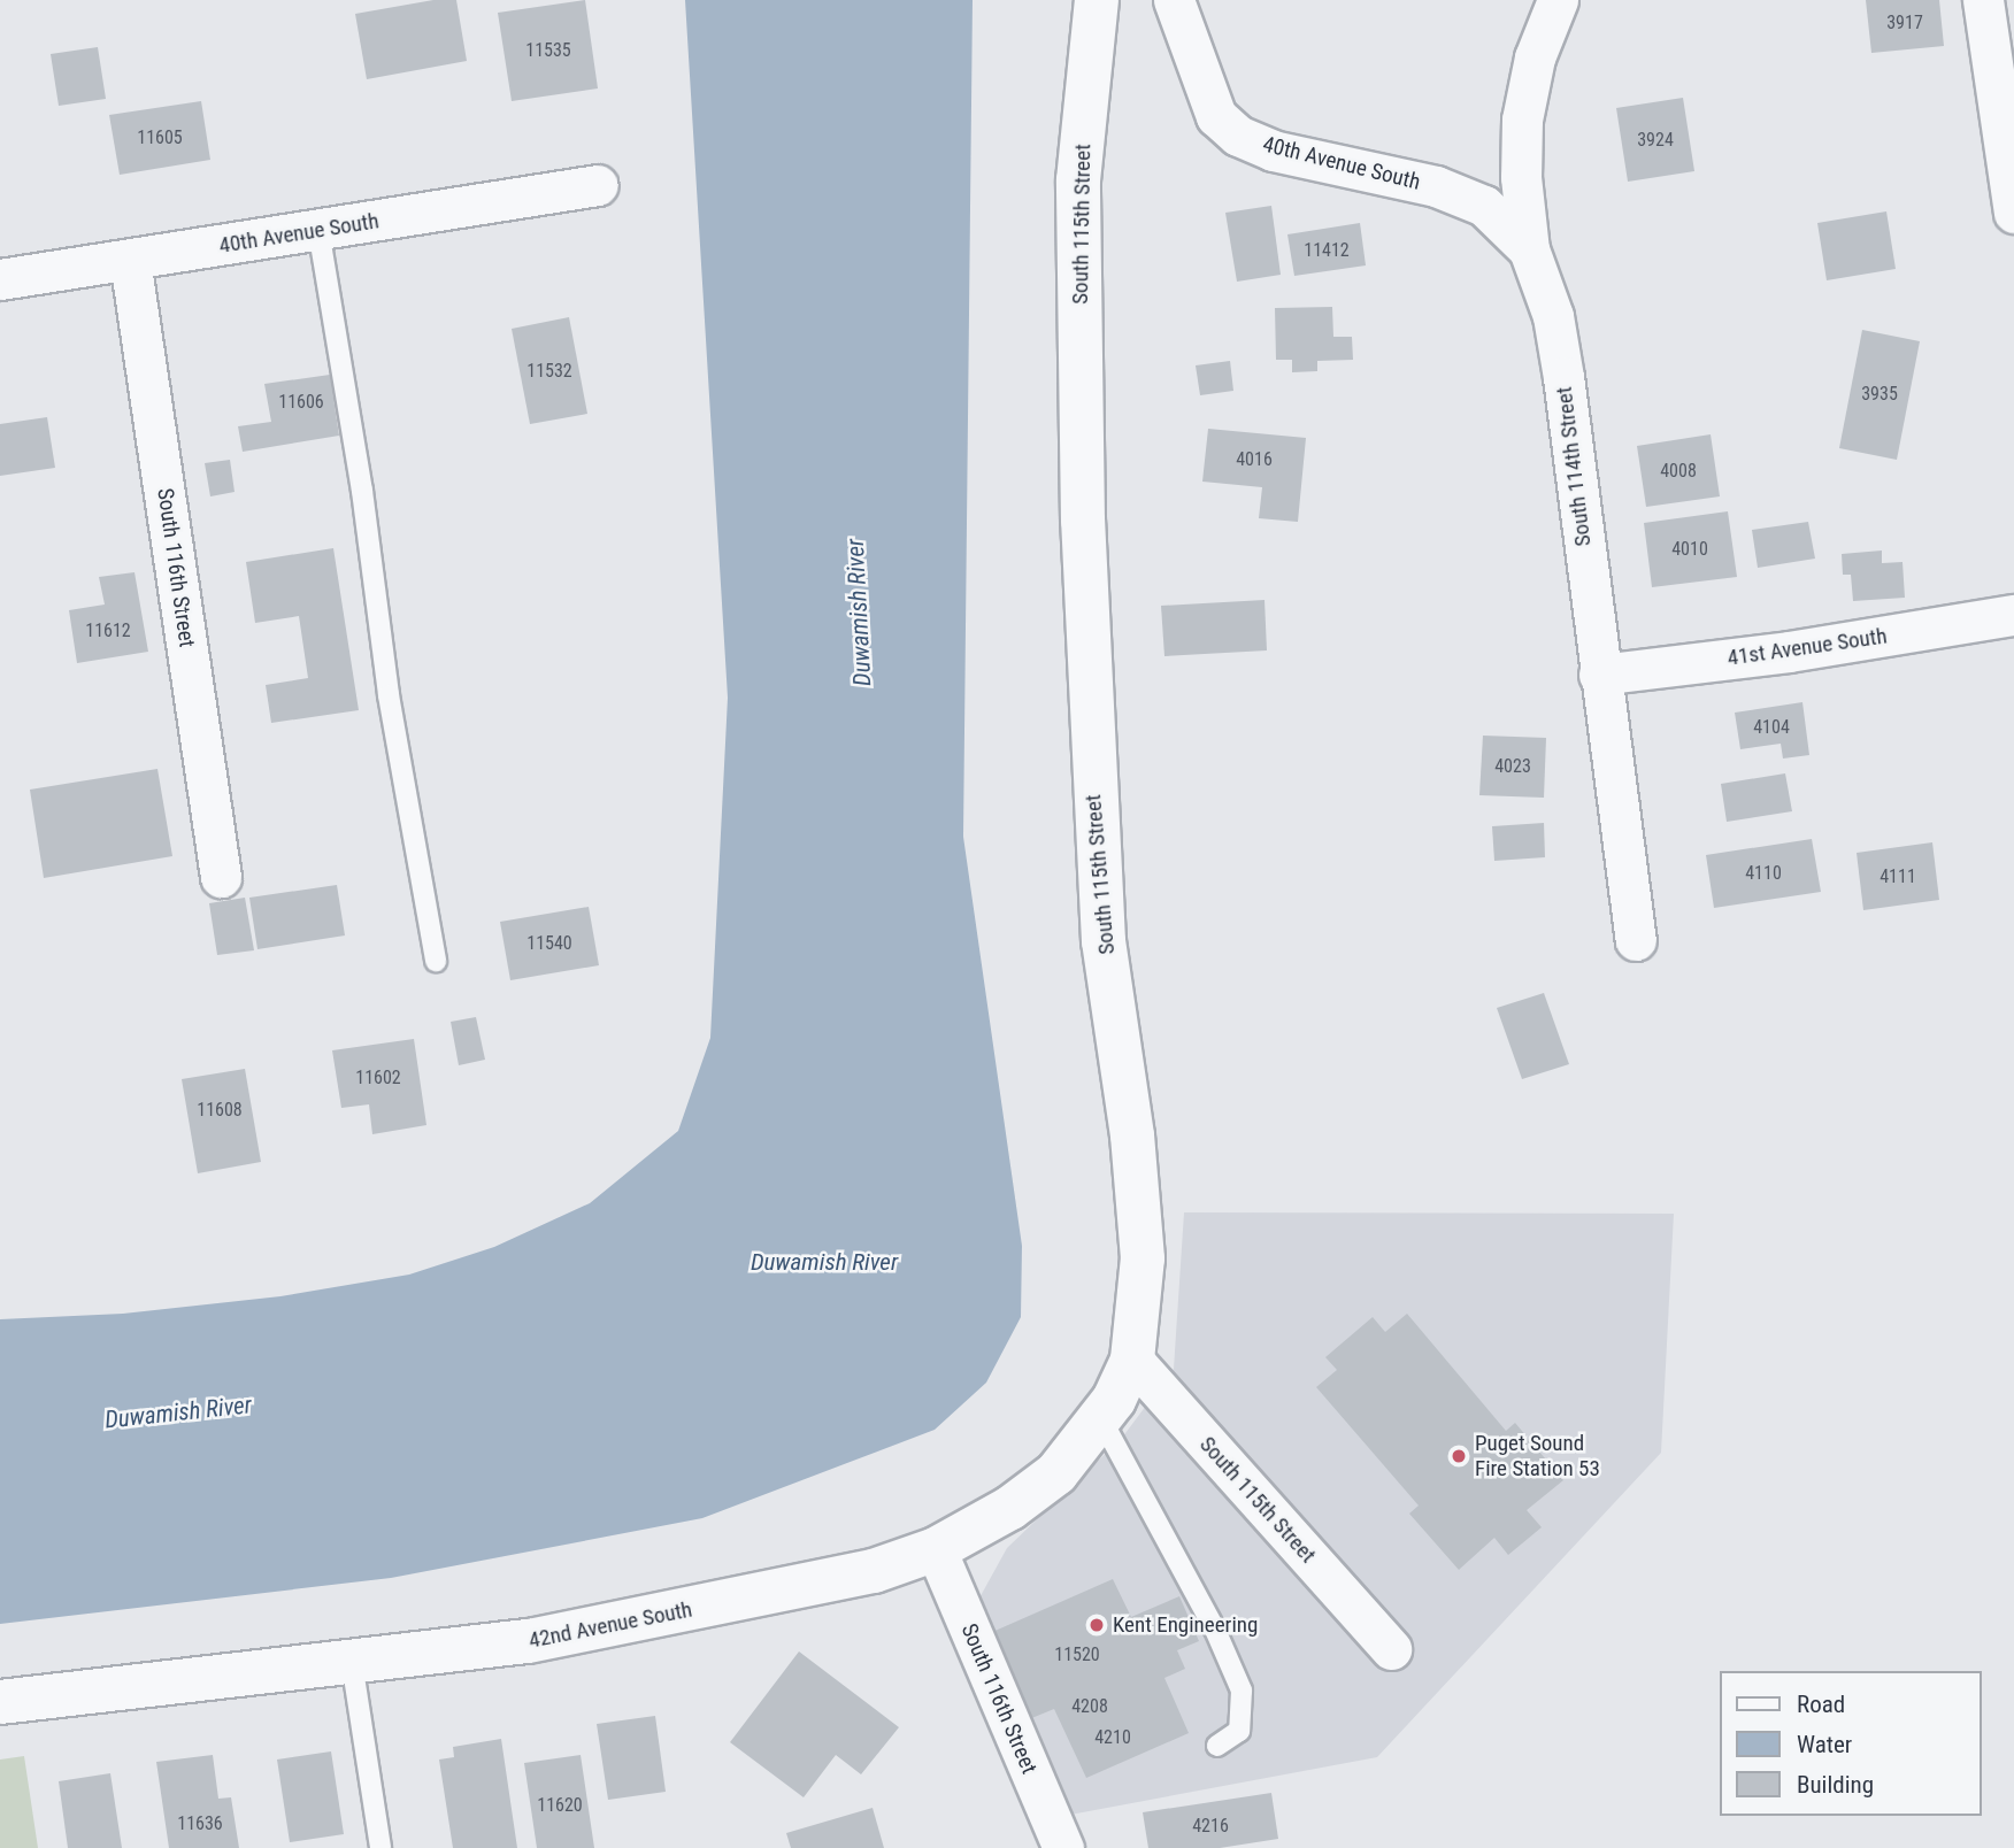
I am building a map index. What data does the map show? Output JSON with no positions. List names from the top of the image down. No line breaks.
{"streets":{"street":["40th Avenue South","South 115th Street","South 114th Street","South 116th Street","41st Avenue South","42nd Avenue South"]},"crossings":[["40th Avenue South","South 114th Street"],["40th Avenue South","South 116th Street"],["South 115th Street","42nd Avenue South"],["South 114th Street","41st Avenue South"],["South 116th Street","42nd Avenue South"]],"water":["Duwamish River"],"places":["Puget Sound Fire Station 53","Kent Engineering"],"house_numbers":["3917","11535","11605","3924","11412","11532","3935","11606","4016","4008","4010","11612","4104","4023","4110","4111","11540","11602","11608","11520","4208","4210","11620","11636","4216"],"legend":["Road","Water","Building"]}
